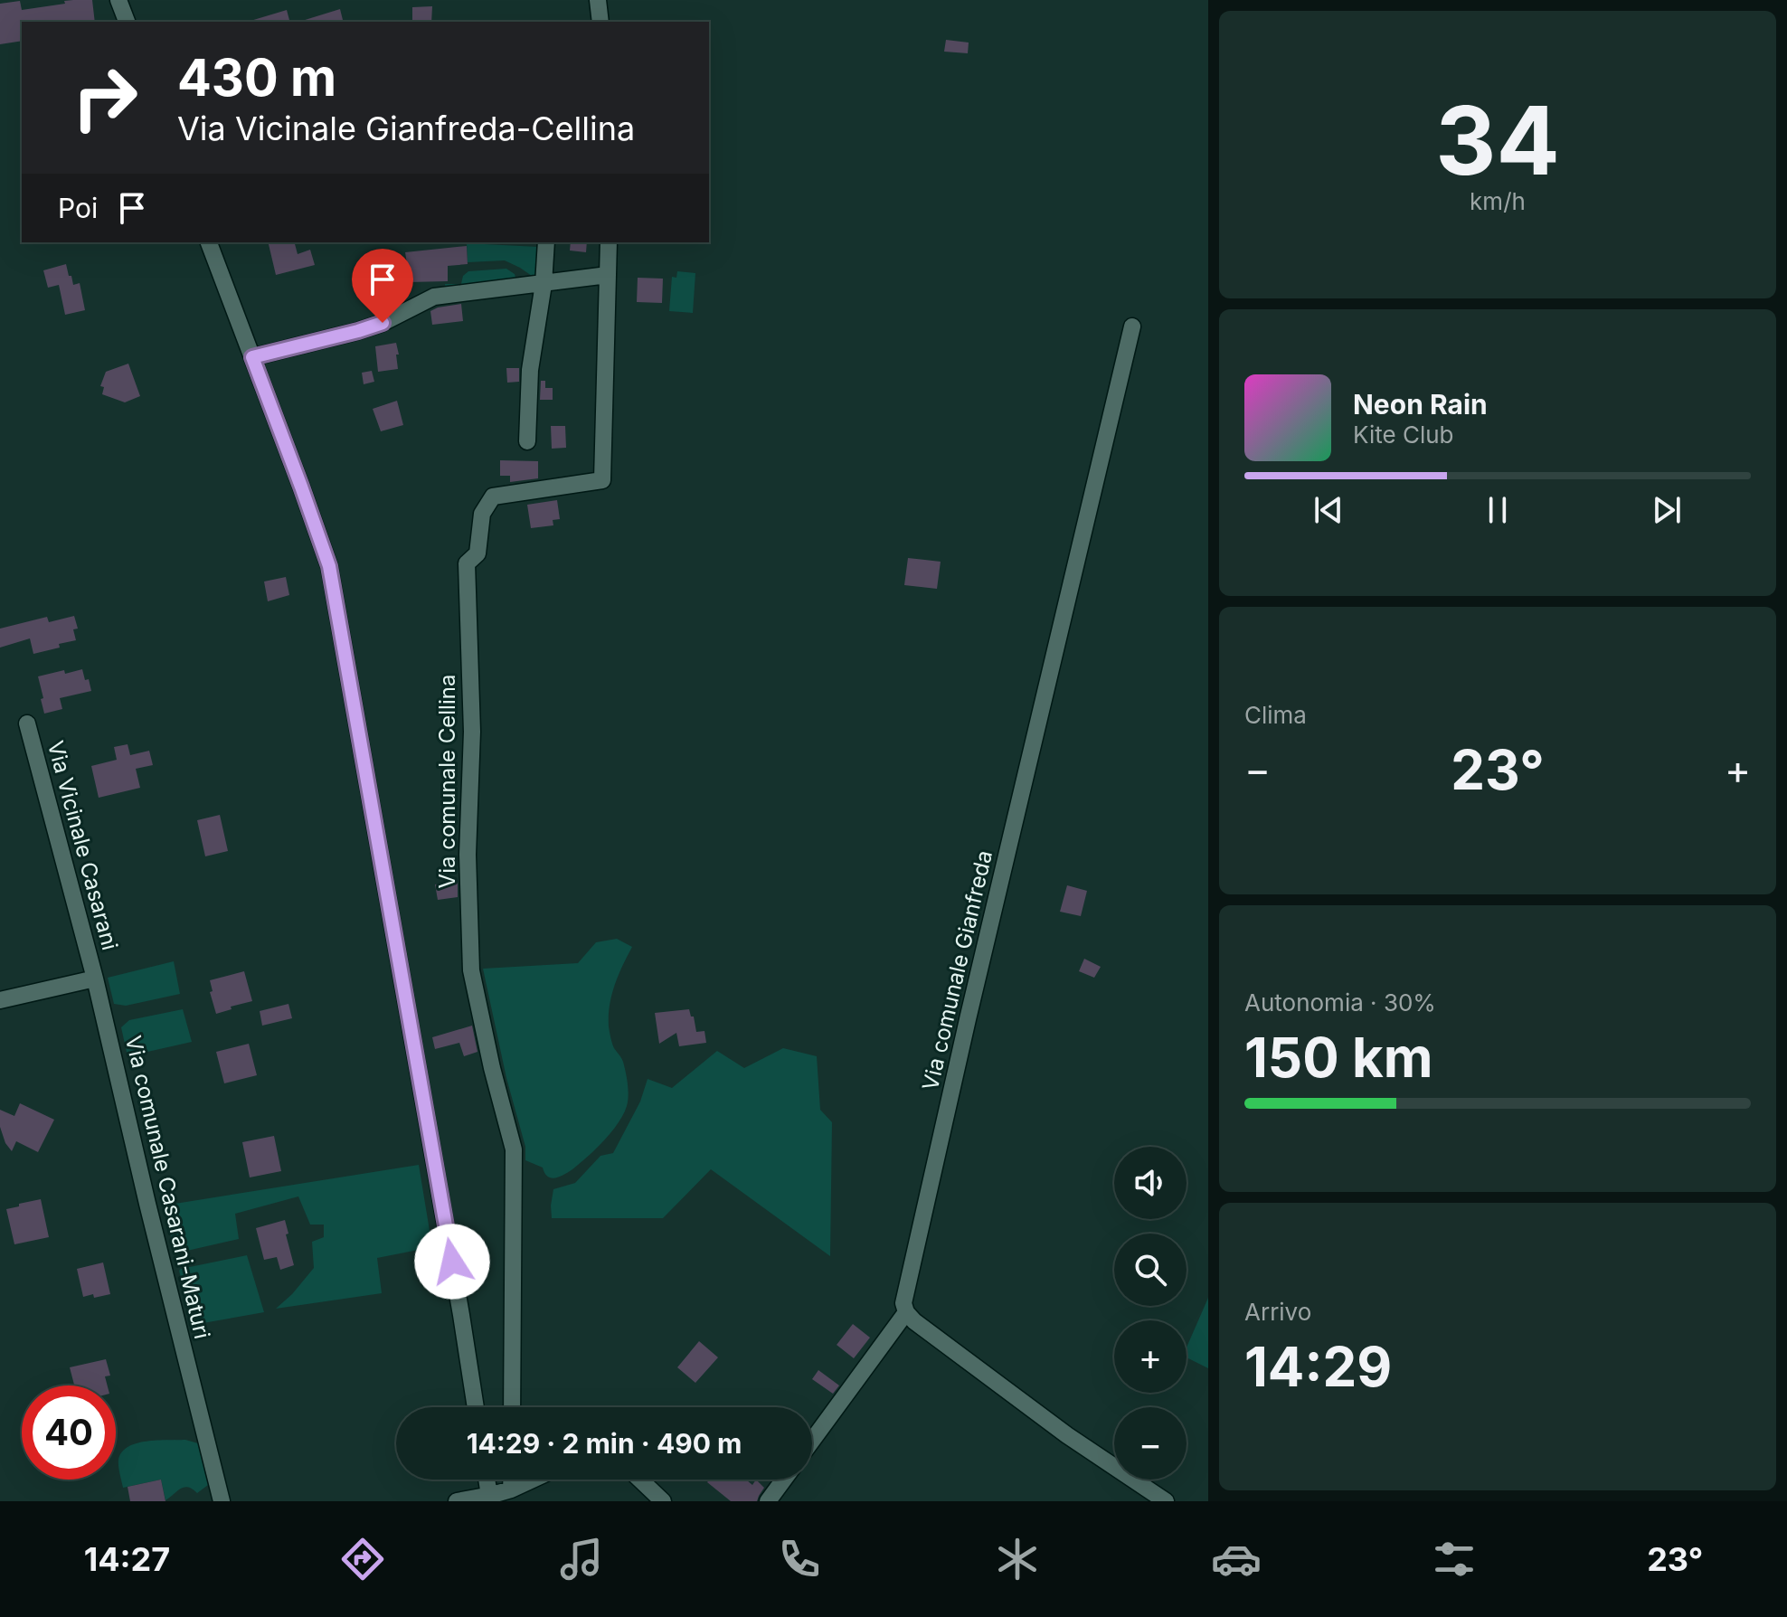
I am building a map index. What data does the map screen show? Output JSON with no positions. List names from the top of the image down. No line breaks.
{"streets":{"street":["Via comunale Cellina","Via Vicinale Casarani","Via comunale Gianfreda","Via comunale Casarani-Maturi"]},"crossings":[["Via Vicinale Casarani","Via comunale Casarani-Maturi"]],"page":{"tile":[["34","km/h"],"Clima",["Autonomia · 30%","150 km"],["Arrivo","14:29"]],"turn":["430 m","Via Vicinale Gianfreda-Cellina"],"then":"Poi","song":["Neon Rain","Kite Club"],"heat":["−","23°","+"],"map_buttons":["+","−"],"limit":"40","trip":"14:29 · 2 min · 490 m","tabs":["14:27","23°"]}}
